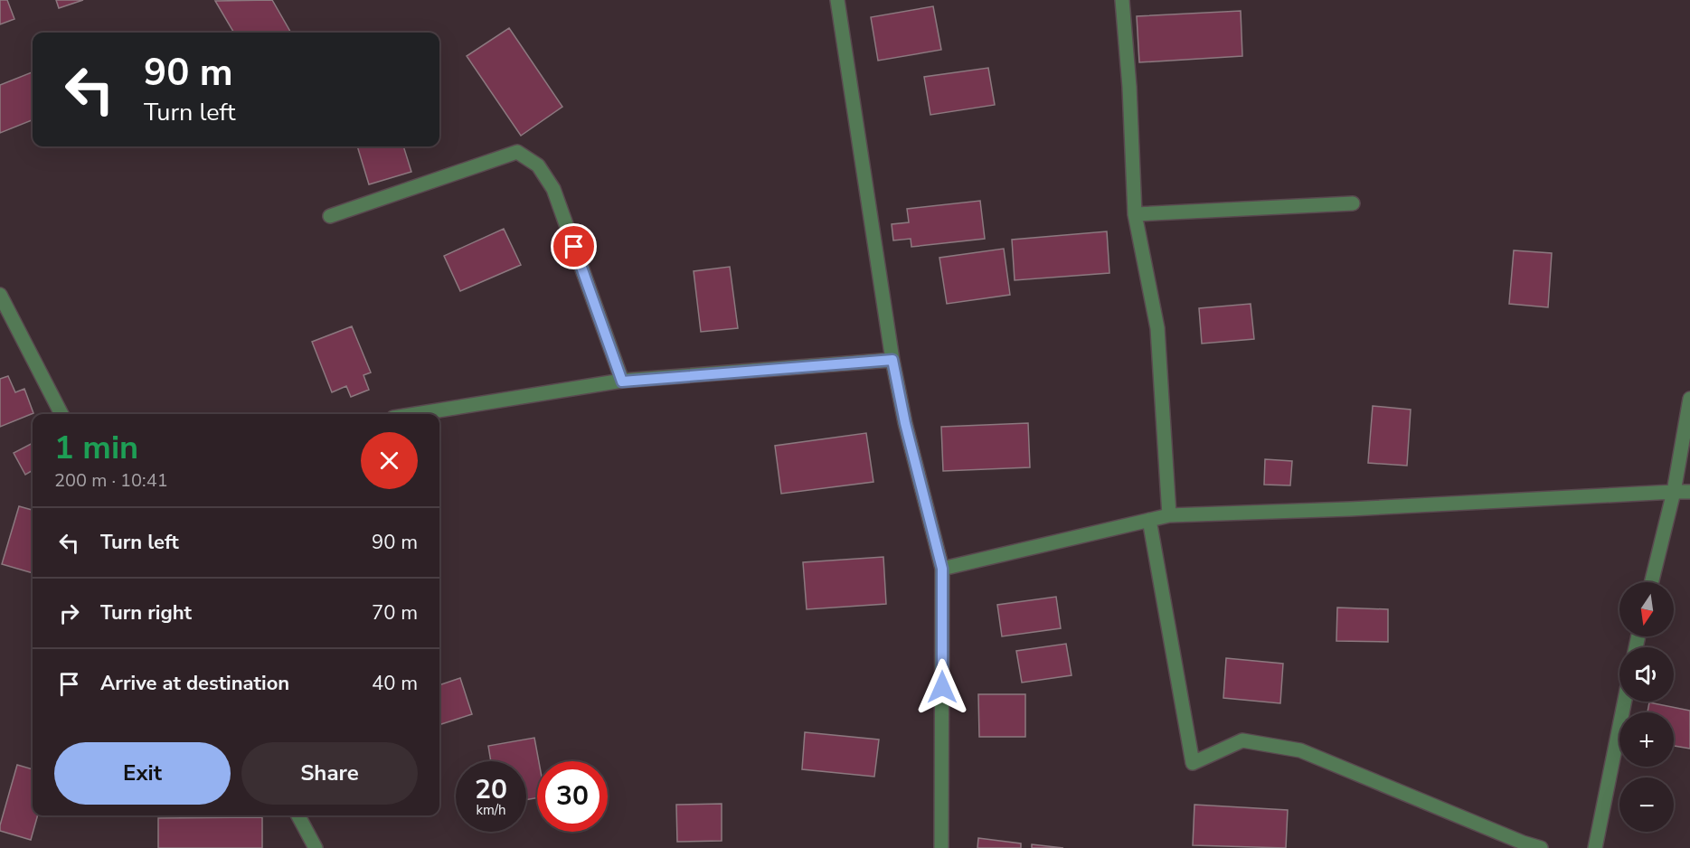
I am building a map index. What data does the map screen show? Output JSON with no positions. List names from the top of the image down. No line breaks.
{"north":"bottom","page":{"turn":["90 m","Turn left"],"heading":["1 min","200 m · 10:41"],"list":[{"name":"Turn left","value":"90 m"},{"name":"Turn right","value":"70 m"},{"name":"Arrive at destination","value":"40 m"}],"map_buttons":["+","−"],"buttons":["Exit","Share"],"speed":"20 km/h","limit":"30"}}
